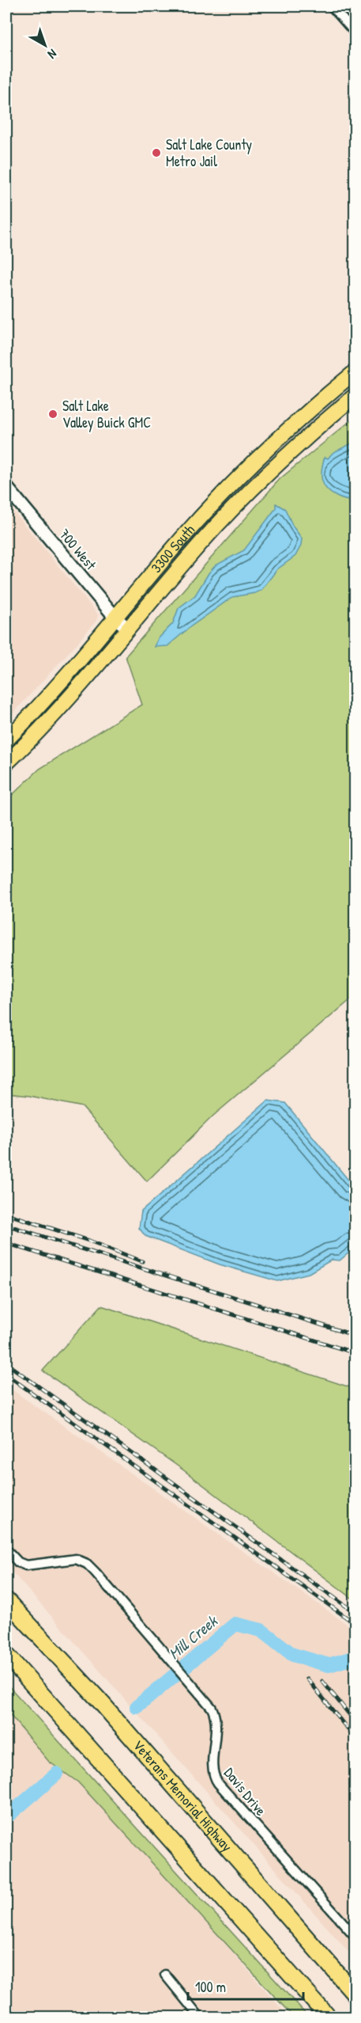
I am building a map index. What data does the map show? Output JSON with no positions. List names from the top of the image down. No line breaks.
{"streets":{"highway":["Veterans Memorial Highway"],"main road":["3300 South"],"street":["700 West","Davis Drive"]},"crossings":[["3300 South","700 West"]],"water":["Mill Creek"],"places":["Salt Lake County Metro Jail","Salt Lake Valley Buick GMC"],"scale_bar":"100 m","north":"bottom right"}
